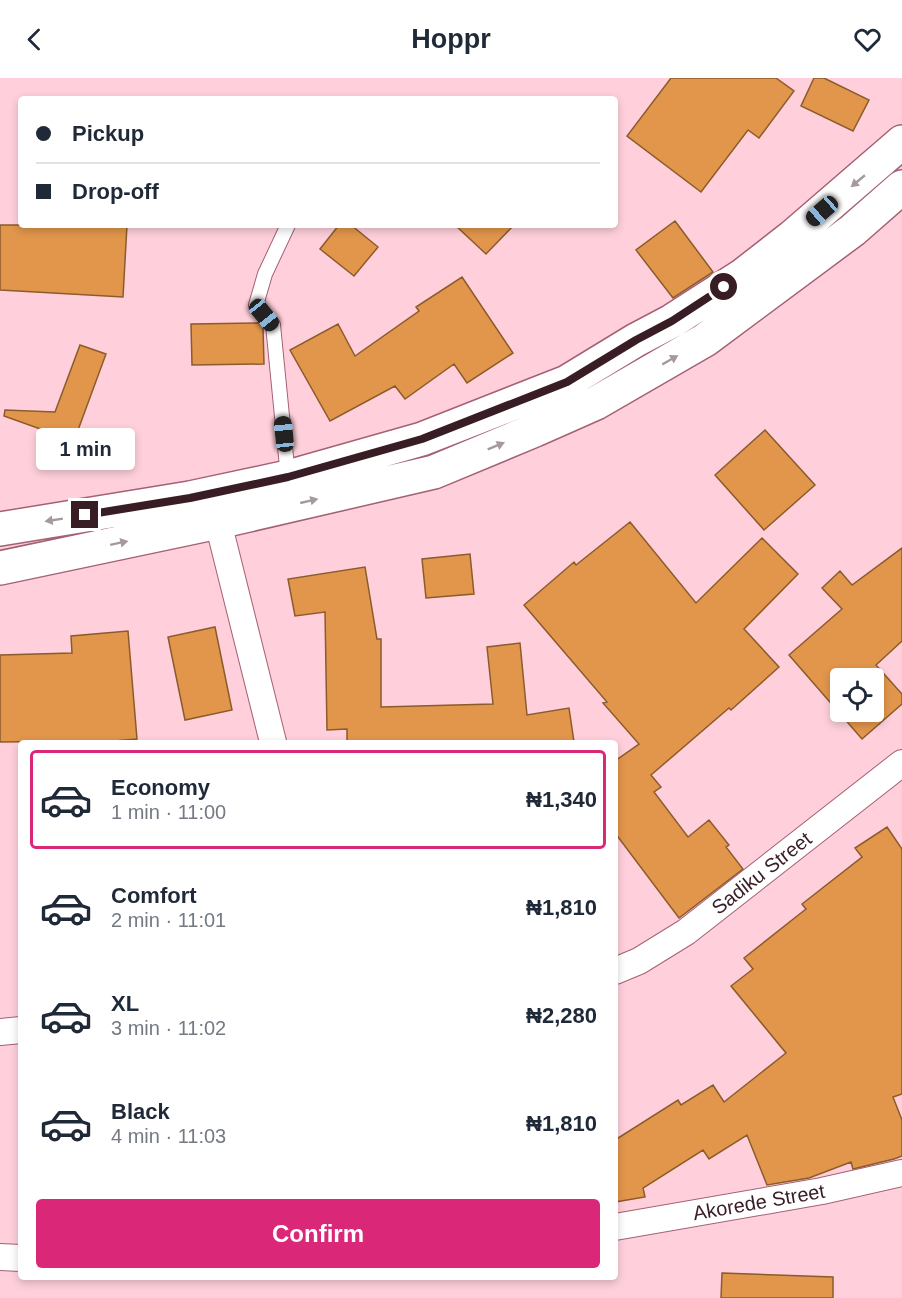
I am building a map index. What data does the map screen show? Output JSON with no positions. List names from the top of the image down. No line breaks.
{"streets":{"street":["Sadiku Street","Akorede Street"]},"page":{"header":"Hoppr","banner":["Pickup","Drop-off"],"bubble":"1 min","list":[{"name":"Economy","note":"1 min · 11:00","value":"₦1,340"},{"name":"Comfort","note":"2 min · 11:01","value":"₦1,810"},{"name":"XL","note":"3 min · 11:02","value":"₦2,280"},{"name":"Black","note":"4 min · 11:03","value":"₦1,810"}],"buttons":"Confirm"}}
